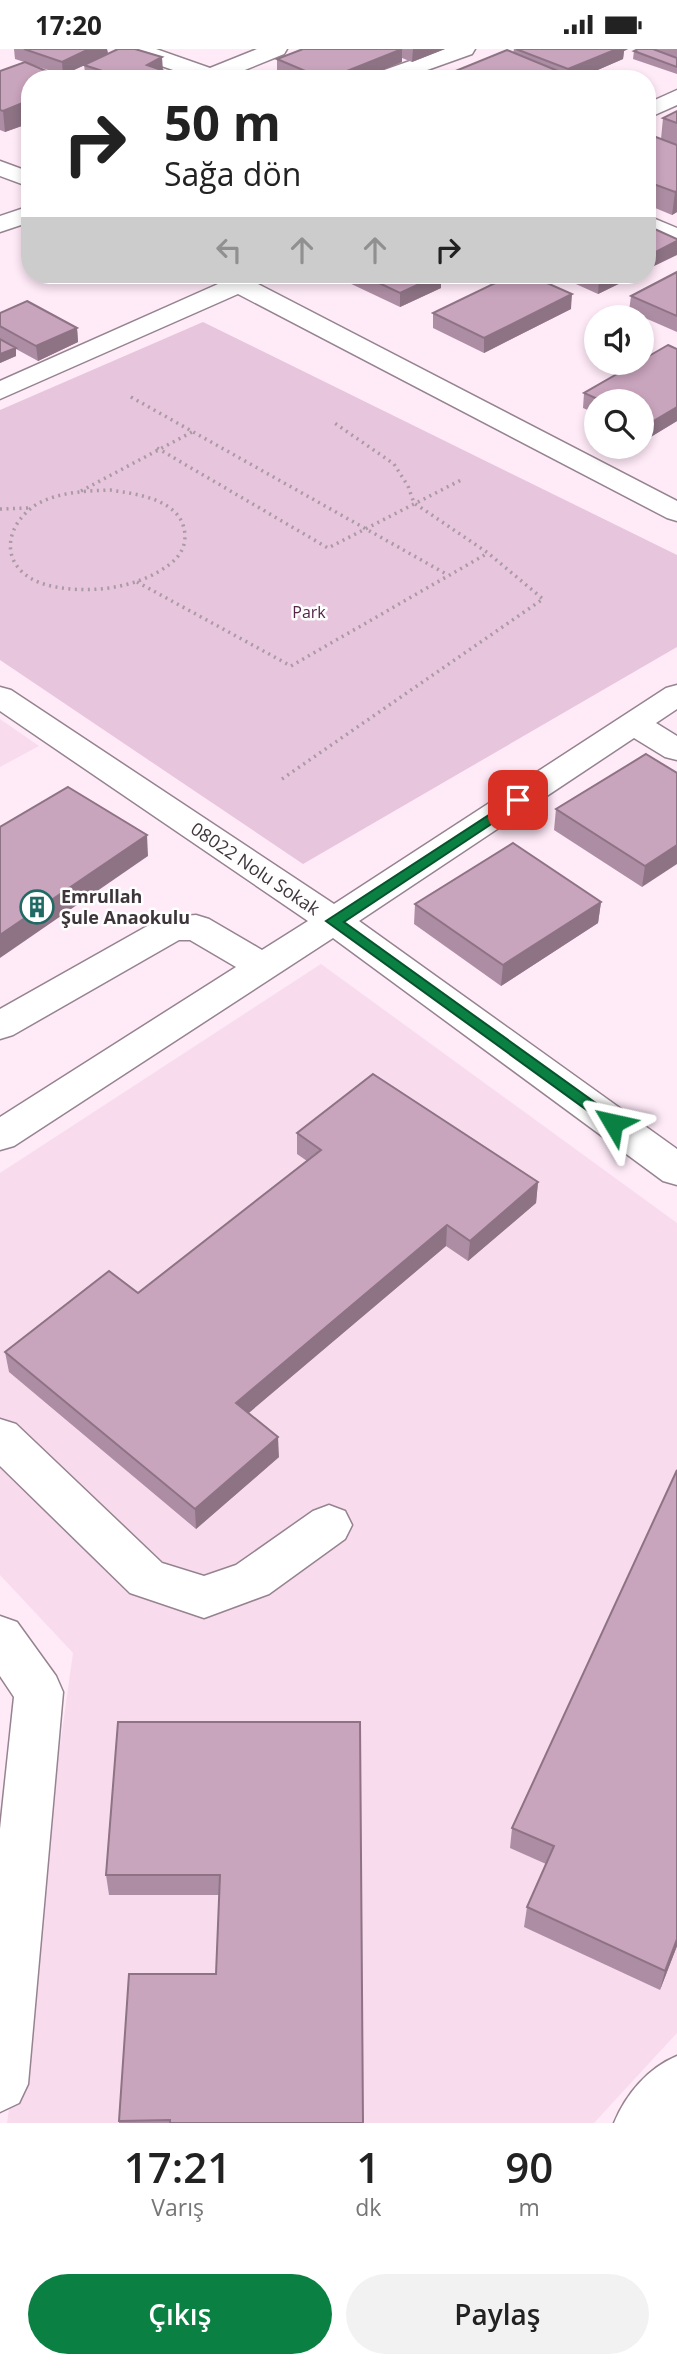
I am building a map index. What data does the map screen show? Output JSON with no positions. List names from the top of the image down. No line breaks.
{"streets":{"street":["08022 Nolu Sokak"]},"parks":["Park"],"places":{"building":["Emrullah Şule Anaokulu"]},"page":{"status":"17:20","turn":["50 m","Sağa dön"],"eta":["17:21","Varış","1","dk","90","m"],"buttons":["Çıkış","Paylaş"]}}
